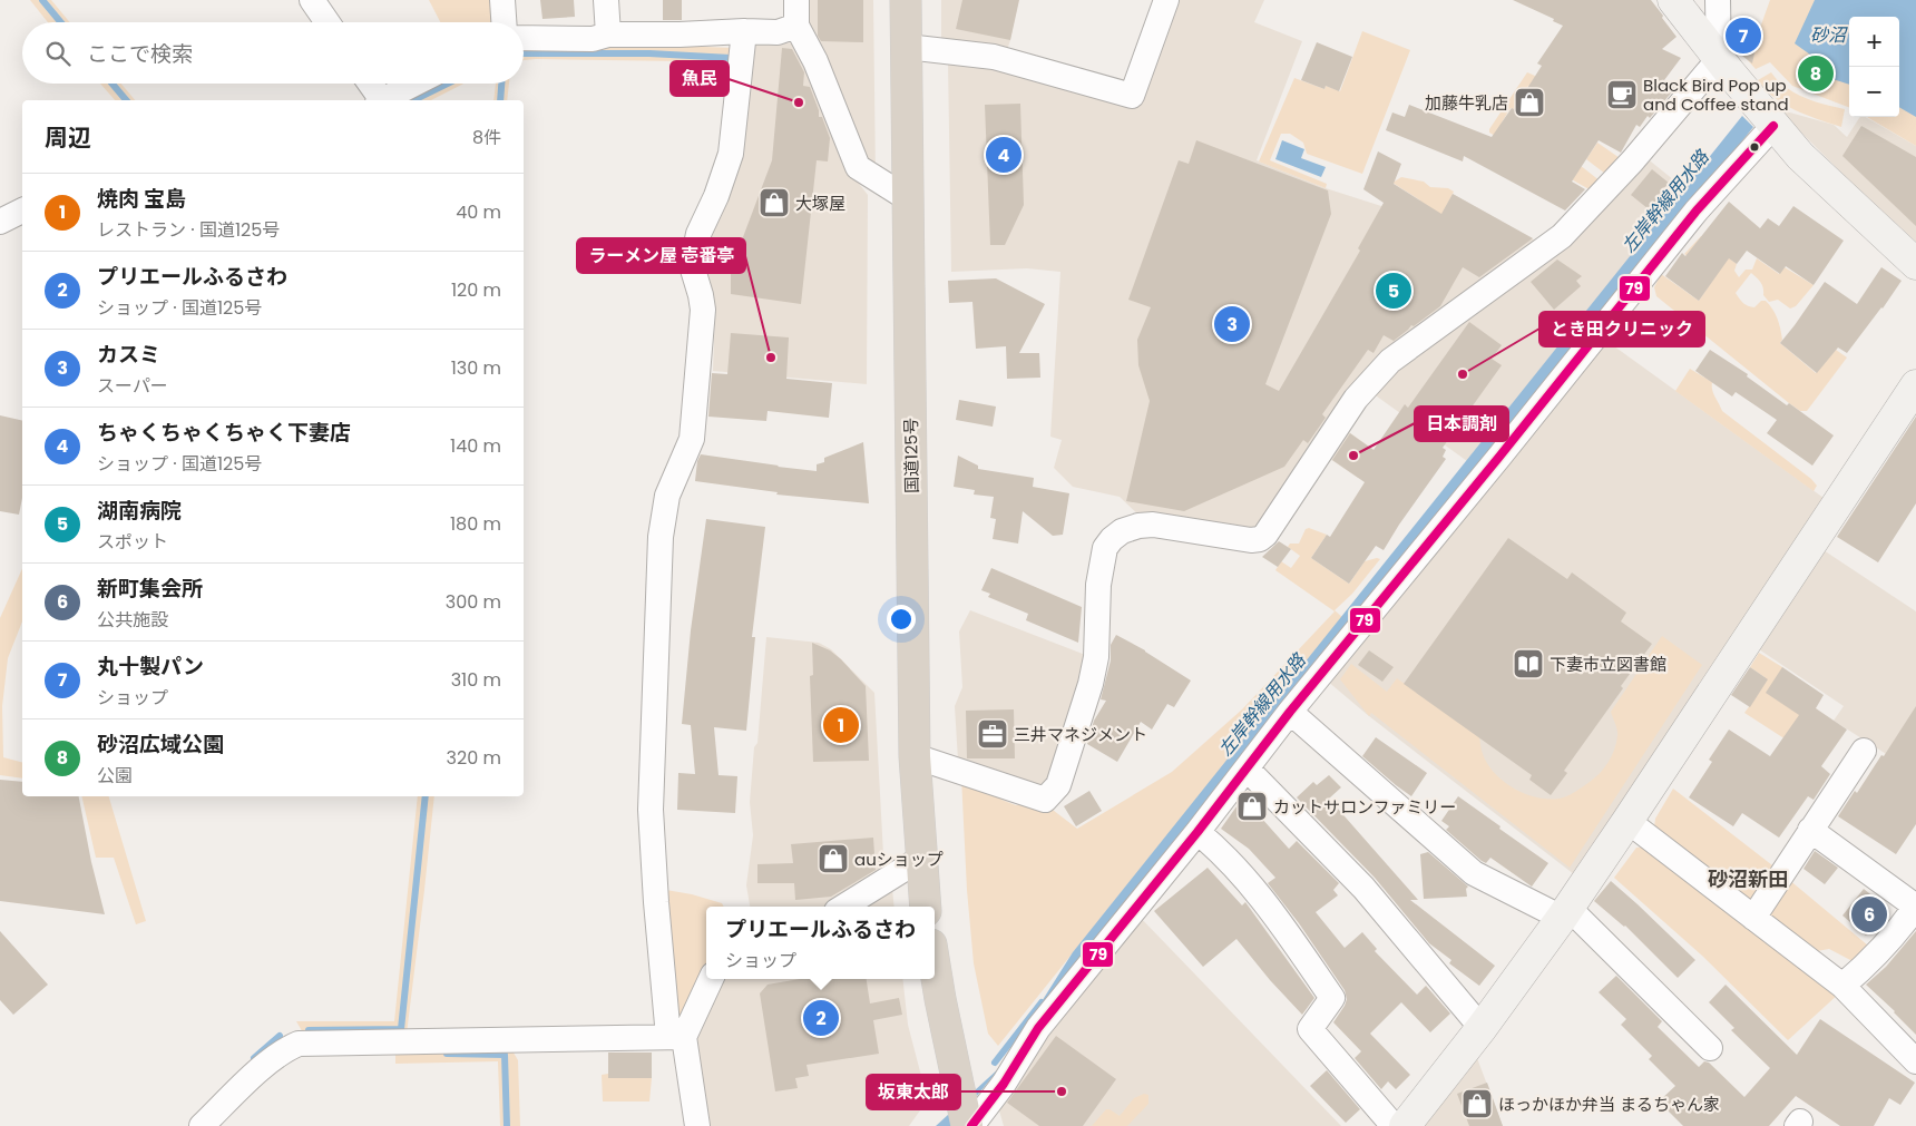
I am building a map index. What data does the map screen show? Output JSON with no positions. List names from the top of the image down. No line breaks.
{"streets":{"highway":["国道125号"]},"districts":["砂沼新田"],"water":["砂沼","左岸幹線用水路"],"places":{"cafe":["Black Bird Pop up and Coffee stand"],"other":["魚民","ラーメン屋 壱番亭","とき田クリニック","日本調剤","坂東太郎"],"shop":["加藤牛乳店","大塚屋","カットサロンファミリー","auショップ","ほっかほか弁当 まるちゃん家"],"library":["下妻市立図書館"],"office":["三井マネジメント"]},"lines":["transit line 79"],"page":{"pins":["7","8","4","5","3","1","6","2"],"map_buttons":["+","−"],"search":"ここで検索","heading":["周辺","8件"],"list":[{"mark":"1","name":"焼肉 宝島","note":"レストラン · 国道125号","value":"40 m"},{"mark":"2","name":"プリエールふるさわ","note":"ショップ · 国道125号","value":"120 m"},{"mark":"3","name":"カスミ","note":"スーパー","value":"130 m"},{"mark":"4","name":"ちゃくちゃくちゃく下妻店","note":"ショップ · 国道125号","value":"140 m"},{"mark":"5","name":"湖南病院","note":"スポット","value":"180 m"},{"mark":"6","name":"新町集会所","note":"公共施設","value":"300 m"},{"mark":"7","name":"丸十製パン","note":"ショップ","value":"310 m"},{"mark":"8","name":"砂沼広域公園","note":"公園","value":"320 m"}],"popup":["プリエールふるさわ","ショップ"]}}
